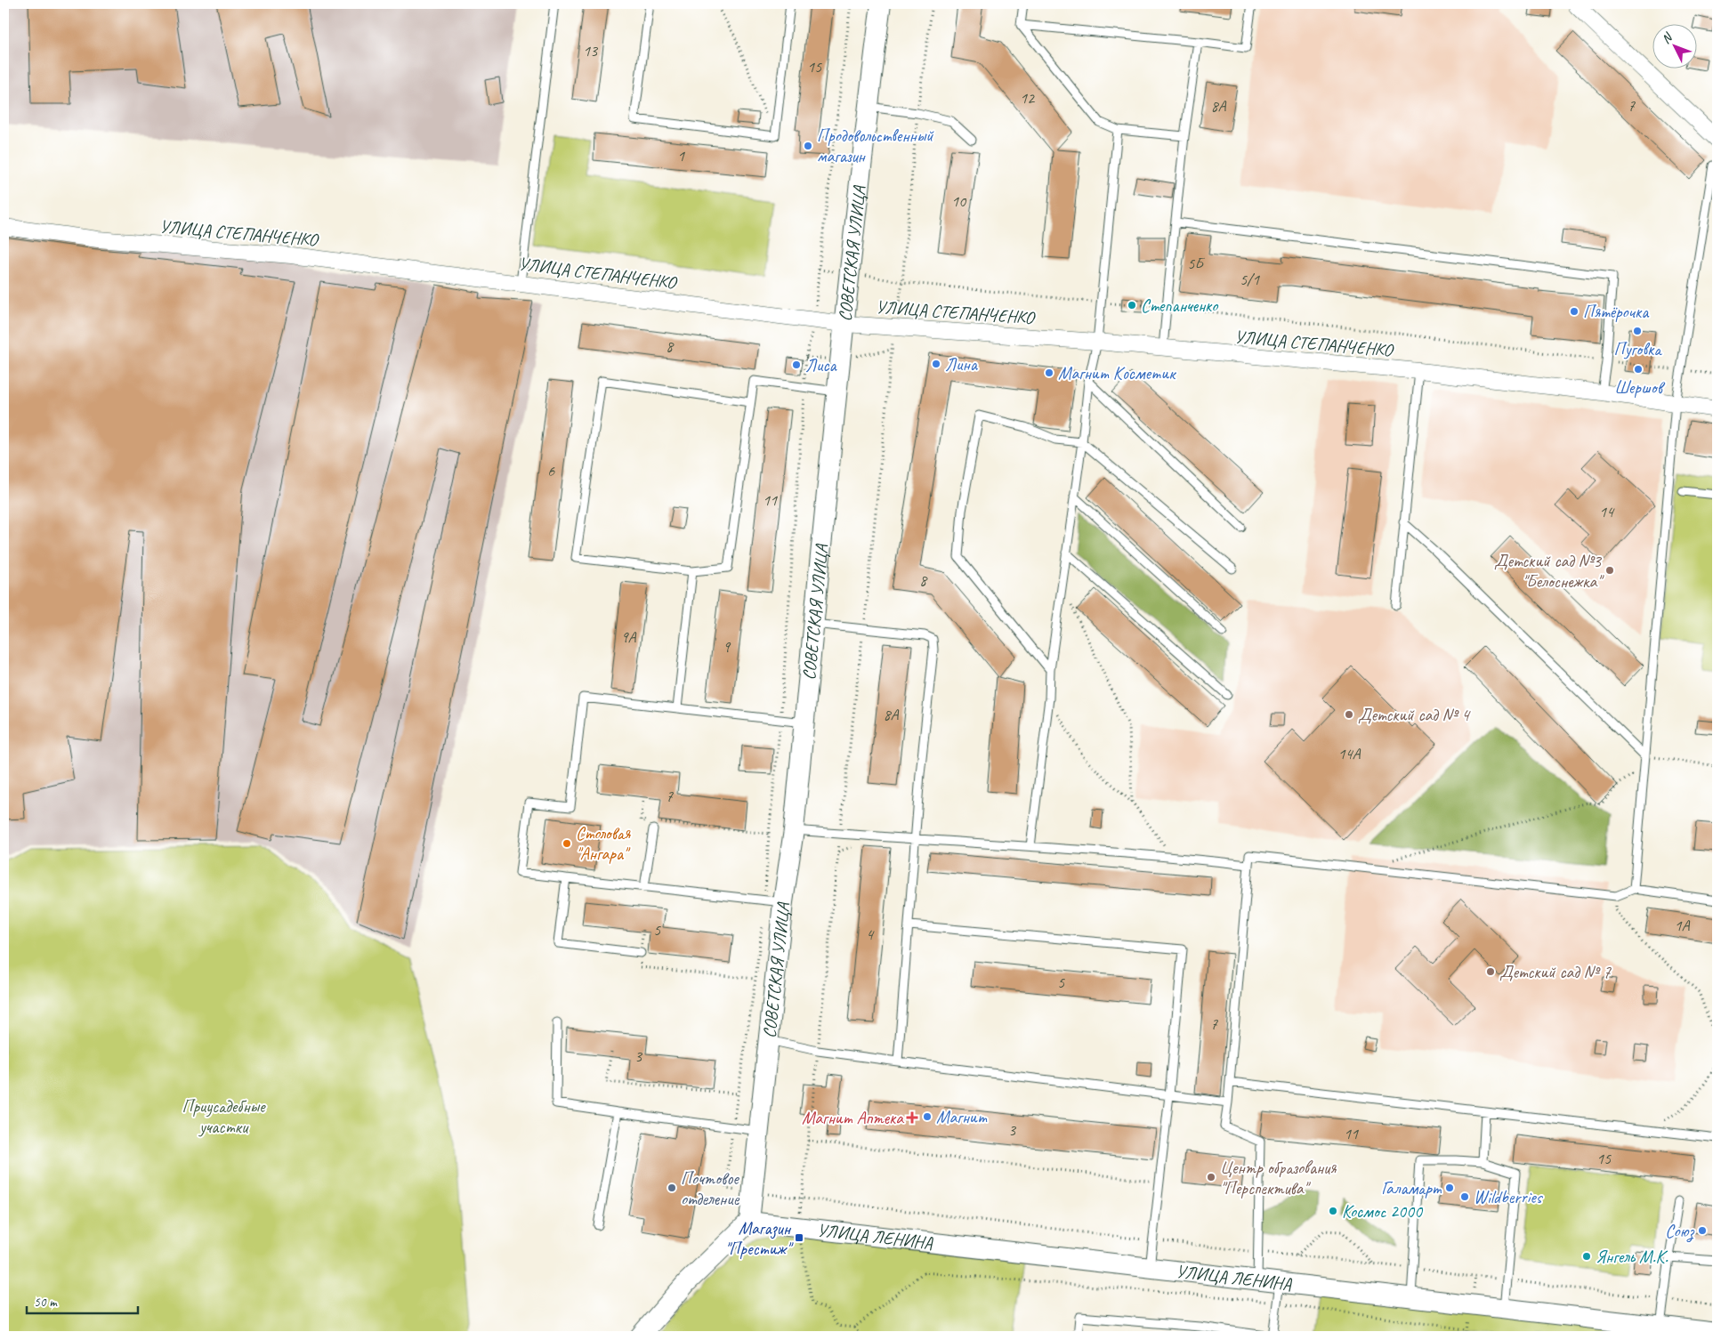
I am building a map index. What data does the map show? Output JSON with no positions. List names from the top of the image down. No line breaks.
{"streets":{"street":["УЛИЦА СТЕПАНЧЕНКО","СОВЕТСКАЯ УЛИЦА","УЛИЦА ЛЕНИНА"]},"crossings":[["УЛИЦА СТЕПАНЧЕНКО","СОВЕТСКАЯ УЛИЦА"],["СОВЕТСКАЯ УЛИЦА","УЛИЦА ЛЕНИНА"]],"parks":["Приусадебные участки"],"places":{"other":["Продовольственный магазин","Степанченко","Пятёрочка","Пуговка","Лина","Лиса","Шершов","Магнит Косметик","Детский сад №3 \"Белоснежка\"","Детский сад № 4","Столовая \"Ангара\"","Детский сад № 7","Магнит","Центр образования \"Перспектива\"","Почтовое отделение","Галамарт","Wildberries","Космос 2000","Союз","Янгель М.К."],"health":["Магнит Аптека"],"transit":["Магазин \"Престиж\""]},"house_numbers":["13","15","12","8А","7","1","10","5Б","5/1","8","6","11","14","8","9А","9","8А","14А","7","1А","5","4","5","7","3","3","11","15"],"scale_bar":"50 m","north":"top left"}
